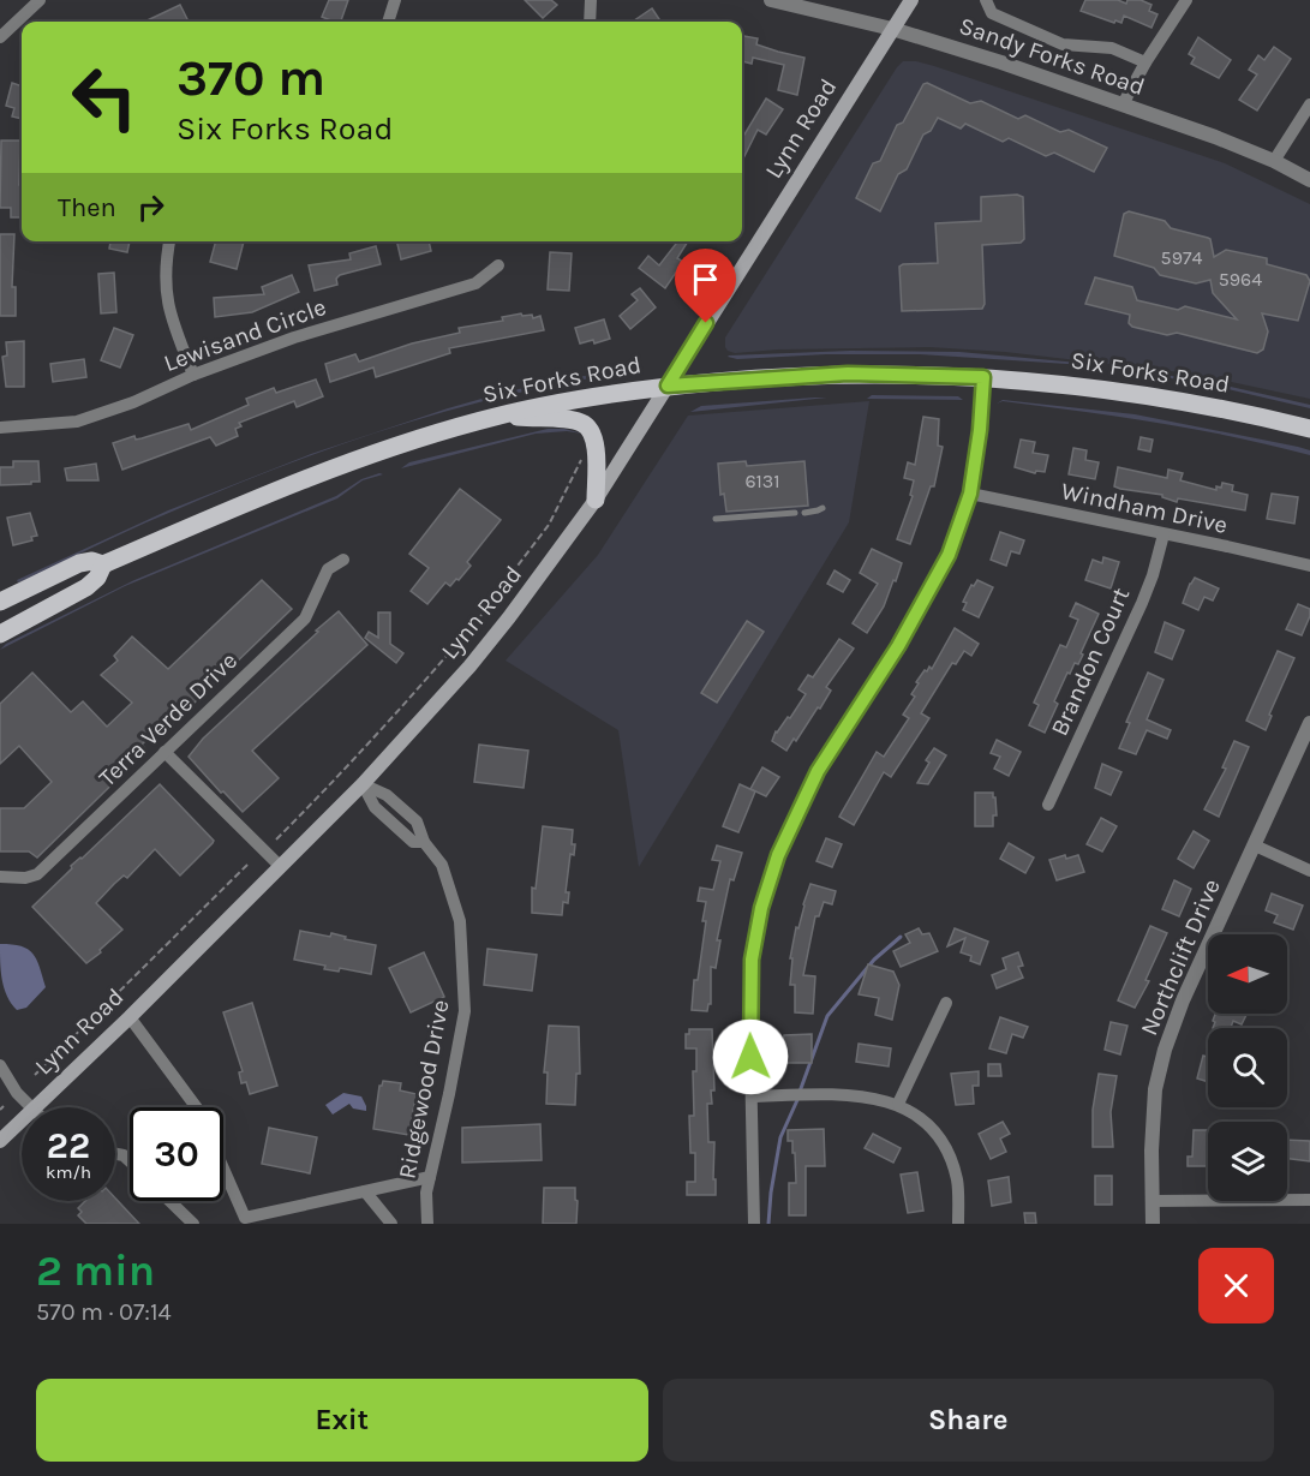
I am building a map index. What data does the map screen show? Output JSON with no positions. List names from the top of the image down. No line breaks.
{"streets":{"main road":["Lynn Road","Six Forks Road"],"street":["Sandy Forks Road","Lewisand Circle","Windham Drive","Brandon Court","Terra Verde Drive","Northclift Drive","Ridgewood Drive"]},"crossings":[["Sandy Forks Road","Lynn Road"],["Lynn Road","Six Forks Road"],["Lynn Road","Ridgewood Drive"],["Windham Drive","Brandon Court"]],"house_numbers":["5974","5964","6131"],"north":"left","page":{"turn":["370 m","Six Forks Road"],"then":"Then","speed":"22 km/h","limit":"30","heading":["2 min","570 m · 07:14"],"buttons":["Exit","Share"]}}
